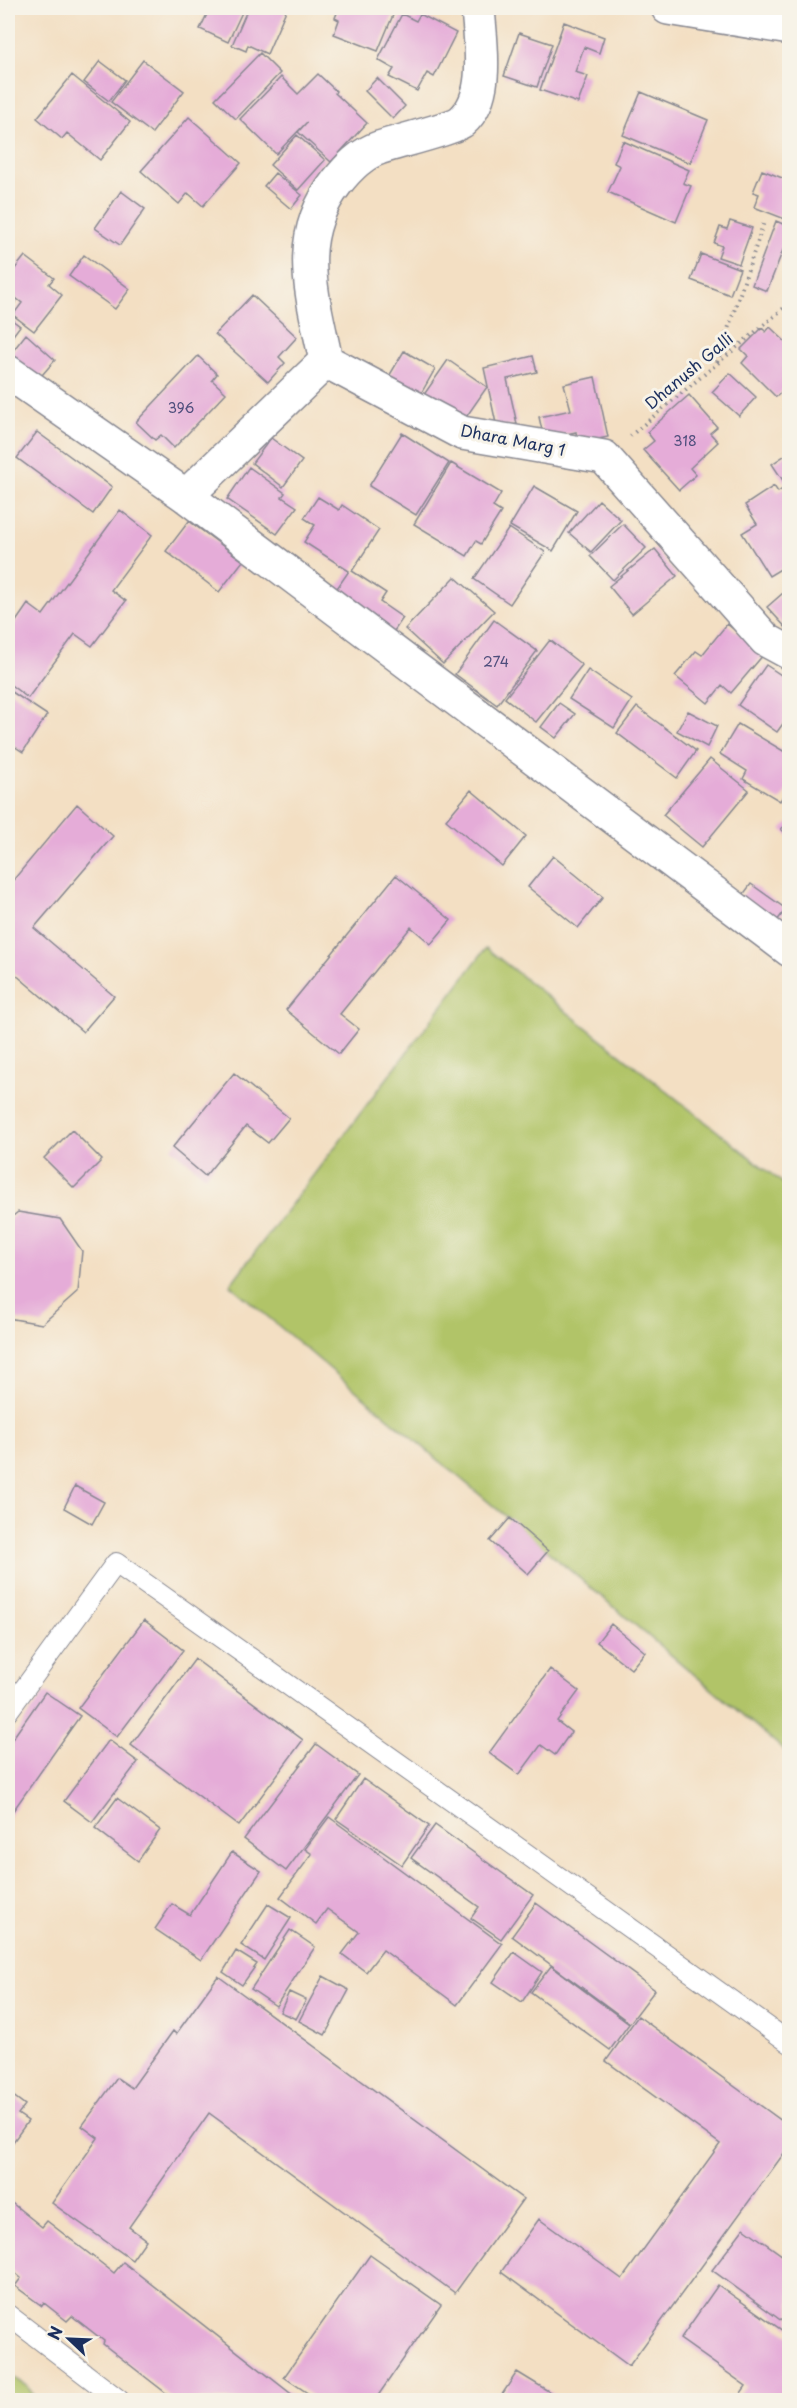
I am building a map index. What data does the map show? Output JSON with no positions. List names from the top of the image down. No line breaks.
{"streets":{"street":["Dhara Marg 1"],"path":["Dhanush Galli"]},"crossings":[["Dhanush Galli","Dhara Marg 1"]],"house_numbers":["396","318","274"],"north":"top left"}
